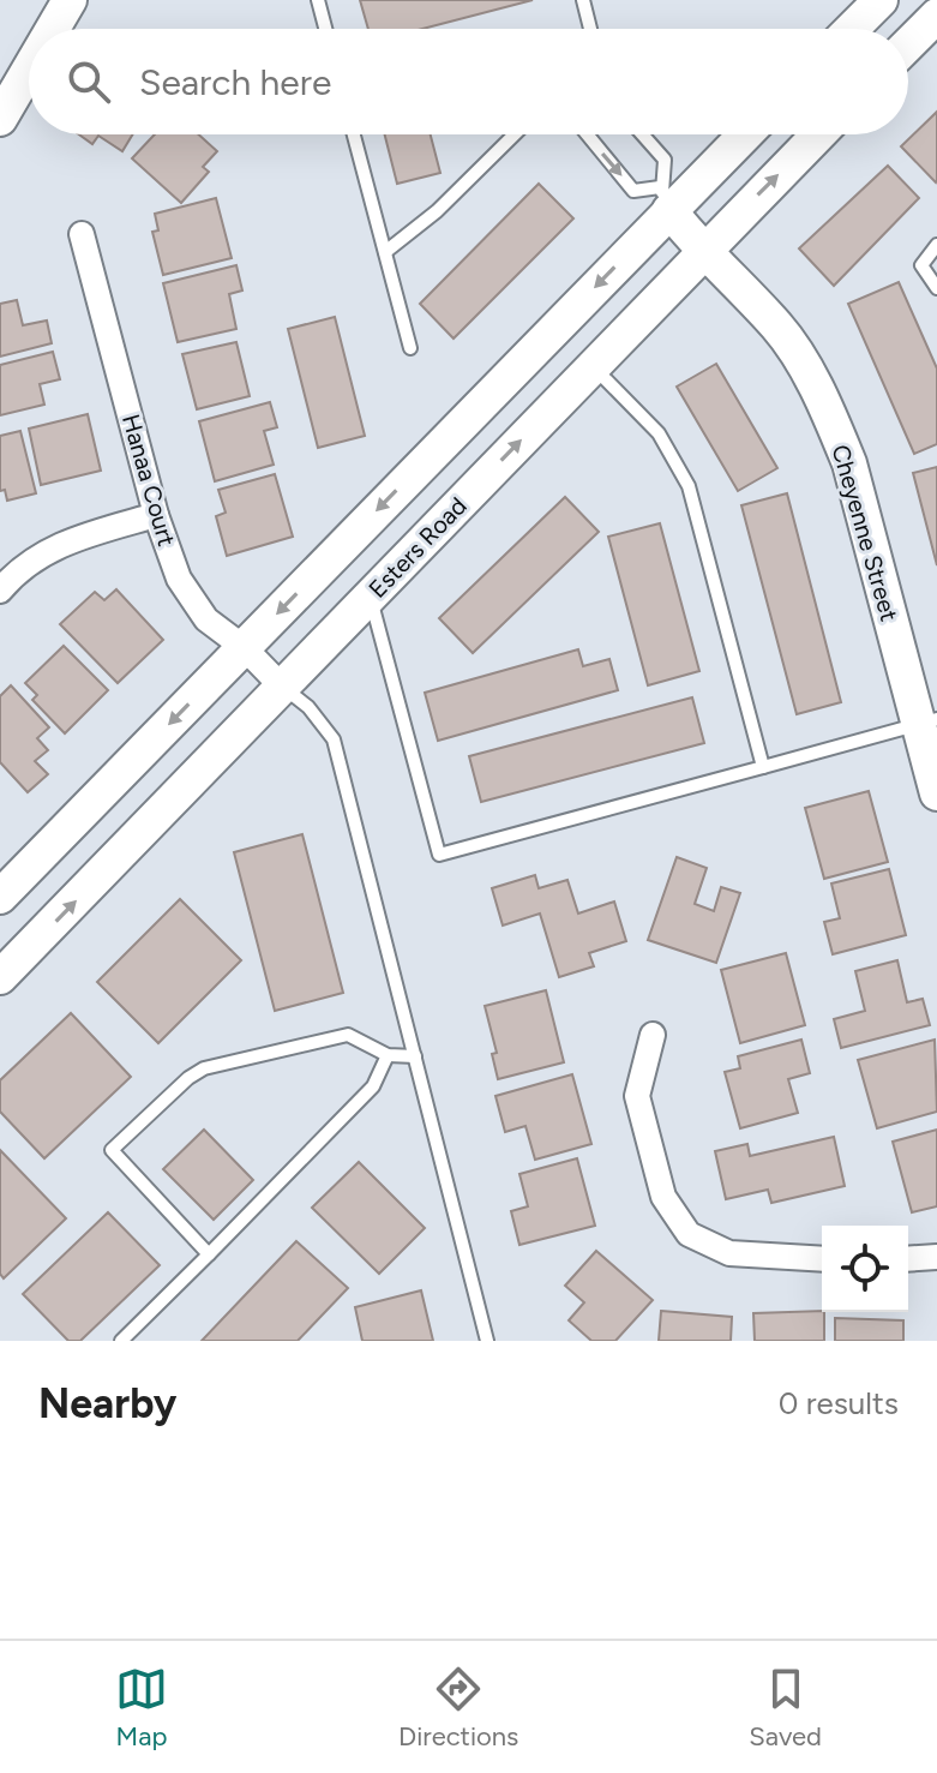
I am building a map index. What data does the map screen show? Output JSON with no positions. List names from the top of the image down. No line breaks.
{"streets":{"street":["Hanaa Court","Cheyenne Street","Esters Road"]},"crossings":[["Hanaa Court","Esters Road"],["Cheyenne Street","Esters Road"]],"page":{"search":"Search here","heading":["Nearby","0 results"],"nav":["Map","Directions","Saved"]}}
